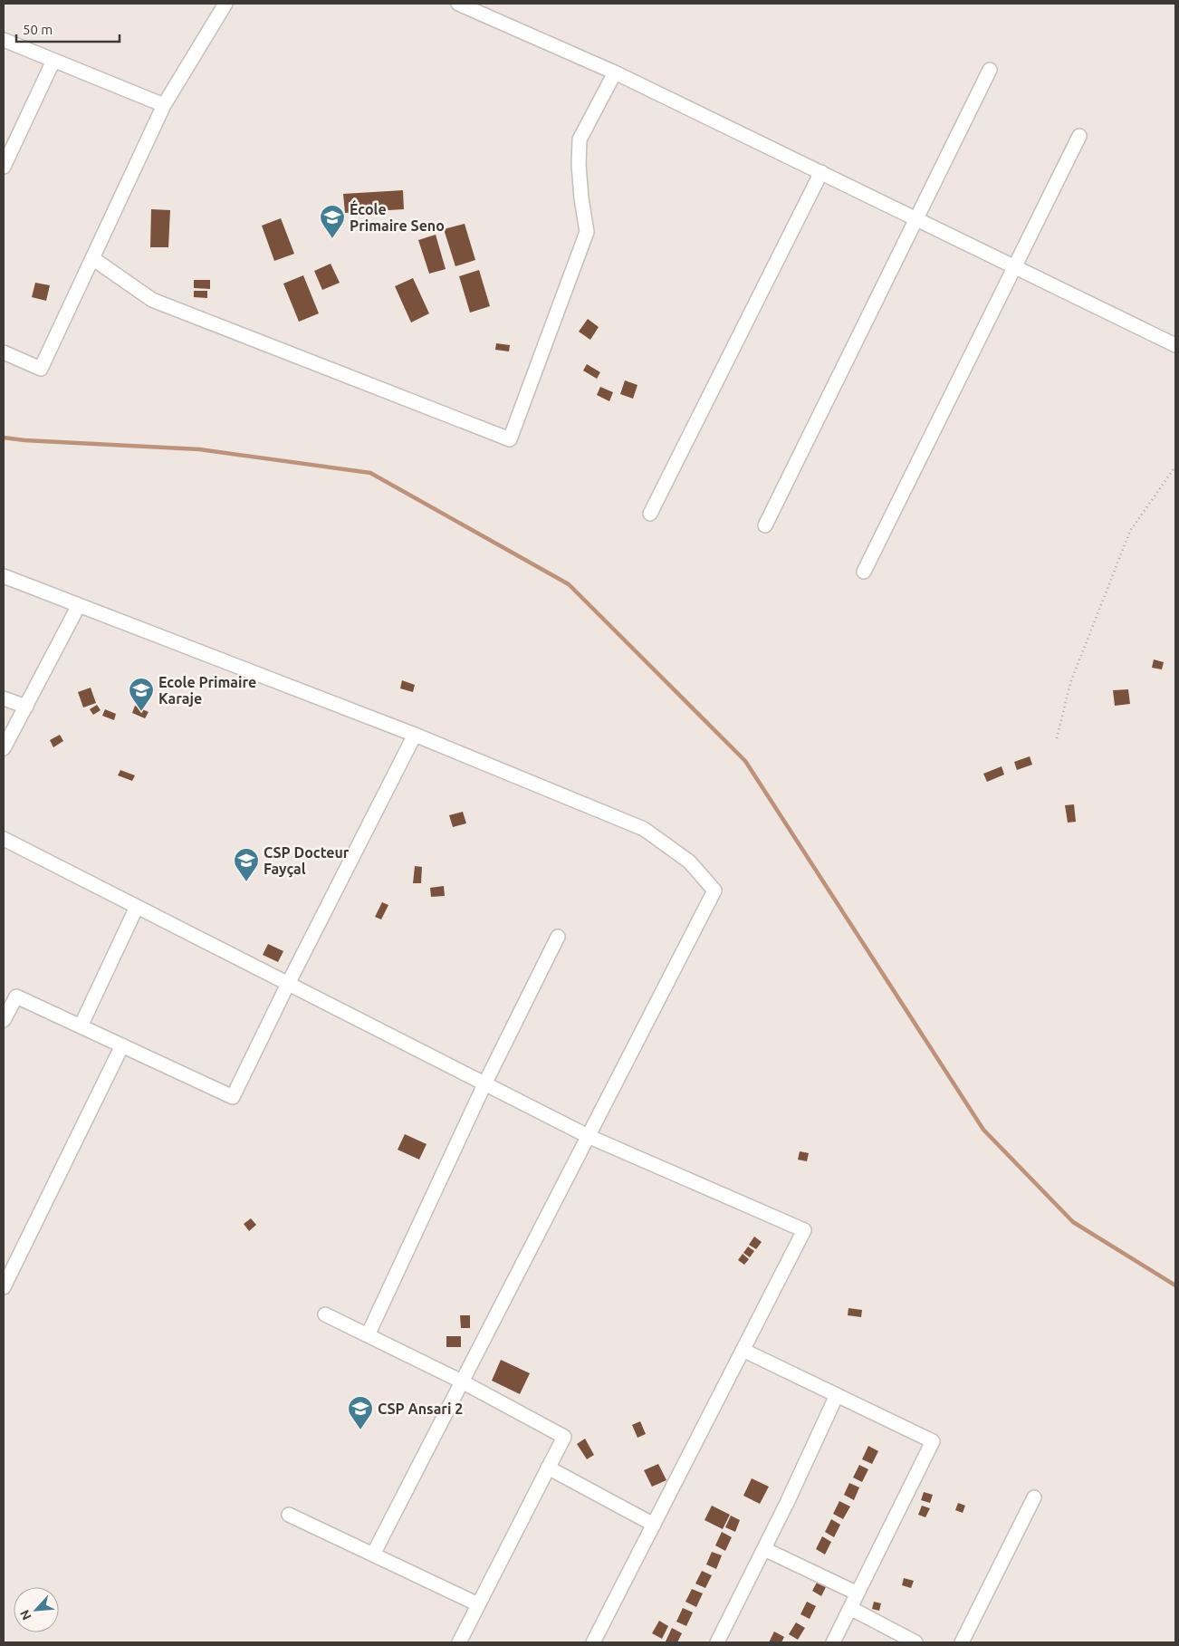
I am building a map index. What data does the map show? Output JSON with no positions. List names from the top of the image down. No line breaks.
{"places":{"school or university":["École Primaire Seno","Ecole Primaire Karaje","CSP Docteur Fayçal","CSP Ansari 2"]},"scale_bar":"50 m","north":"bottom left"}
